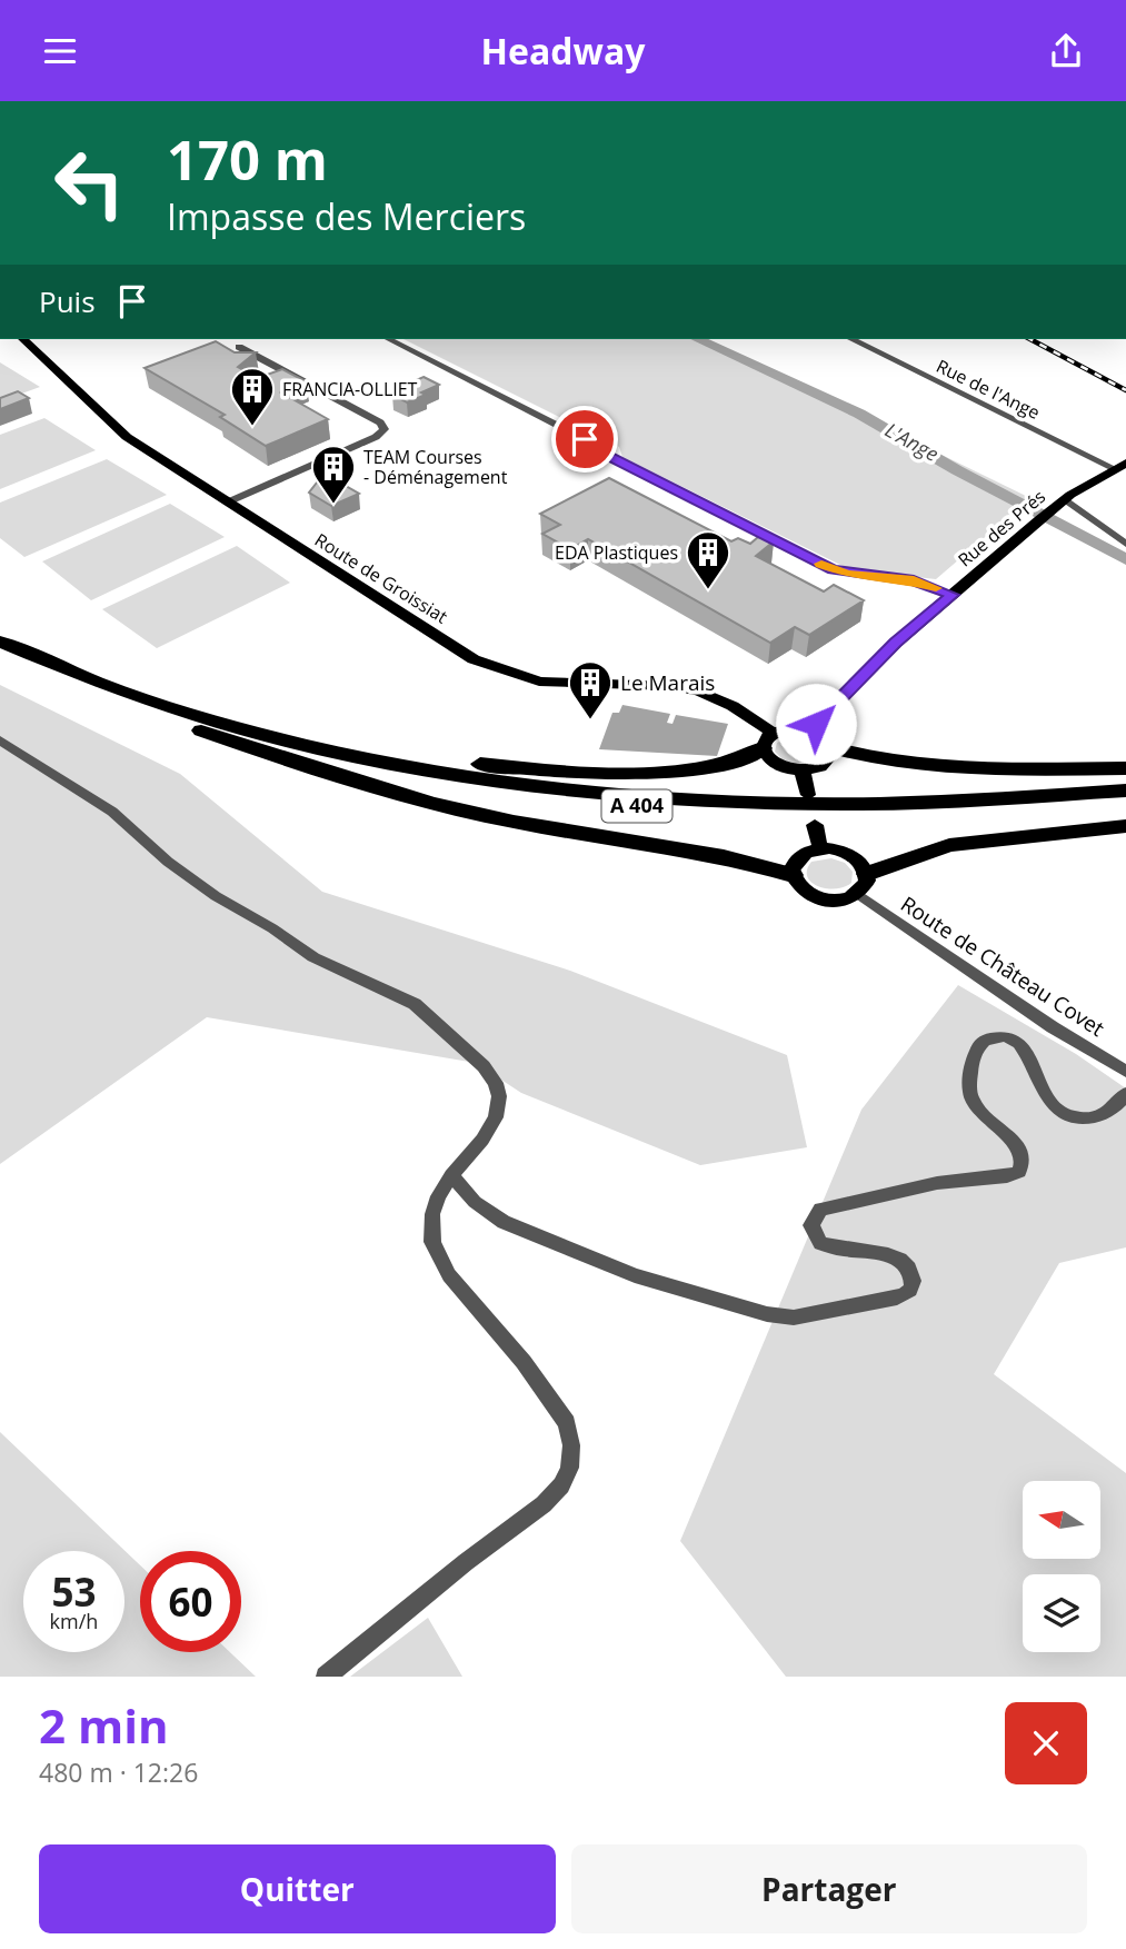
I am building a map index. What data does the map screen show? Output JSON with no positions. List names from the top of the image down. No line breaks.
{"streets":{"highway":["A 404"],"main road":["Rue des Prés","Route de Groissiat"],"street":["Rue de l'Ange","Route de Château Covet"]},"crossings":[["Rue de l'Ange","Rue des Prés"],["Rue des Prés","Route de Groissiat"]],"water":["L'Ange"],"places":{"building":["FRANCIA-OLLIET","TEAM Courses - Déménagement","EDA Plastiques","Le Marais"]},"north":"left","page":{"header":"Headway","turn":["170 m","Impasse des Merciers"],"then":"Puis","speed":"53 km/h","limit":"60","heading":["2 min","480 m · 12:26"],"buttons":["Quitter","Partager"]}}
